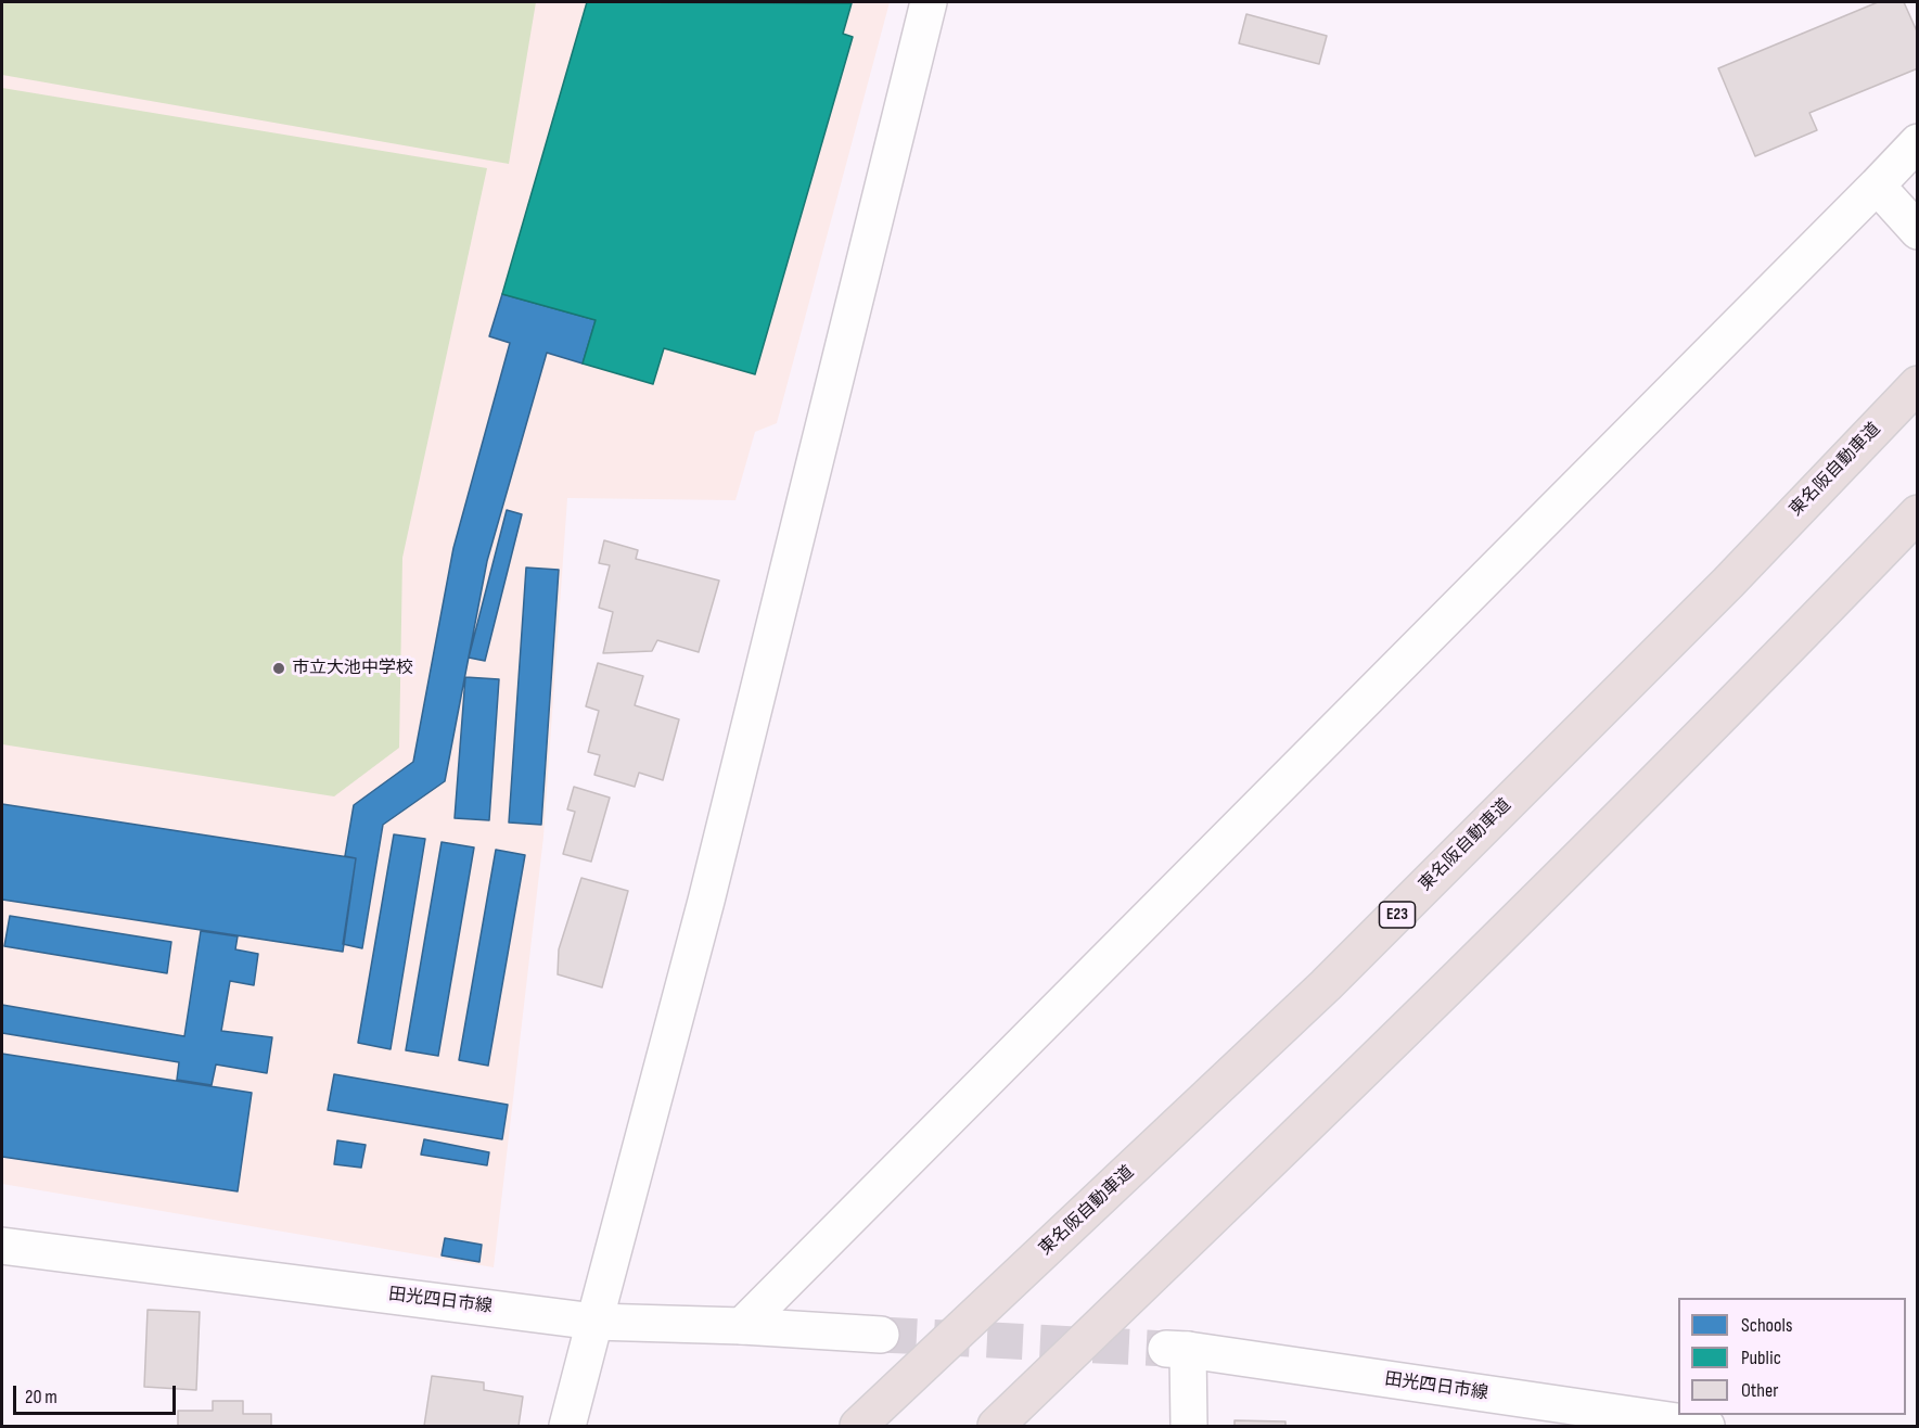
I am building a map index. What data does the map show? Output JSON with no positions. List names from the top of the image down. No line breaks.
{"streets":{"highway":["東名阪自動車道","E23"],"street":["田光四日市線"]},"places":["市立大池中学校"],"legend":["Schools","Public","Other"],"scale_bar":"20 m"}
